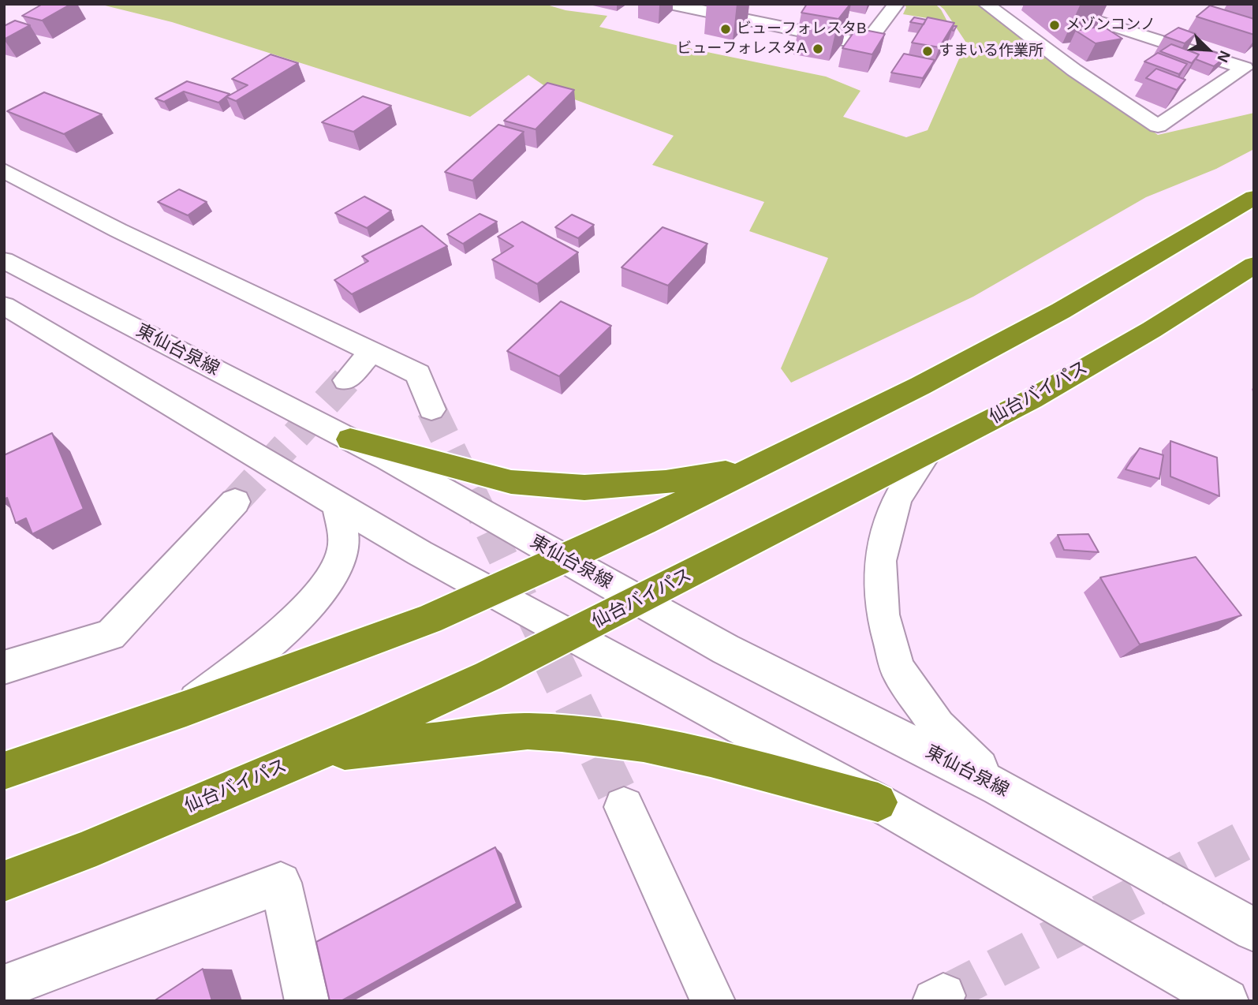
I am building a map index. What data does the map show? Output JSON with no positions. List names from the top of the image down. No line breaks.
{"streets":{"highway":["仙台バイパス"],"street":["東仙台泉線"]},"crossings":[["東仙台泉線","仙台バイパス"]],"places":["メゾンコンノ","ビューフォレスタB","ビューフォレスタA","すまいる作業所"],"north":"bottom right"}
